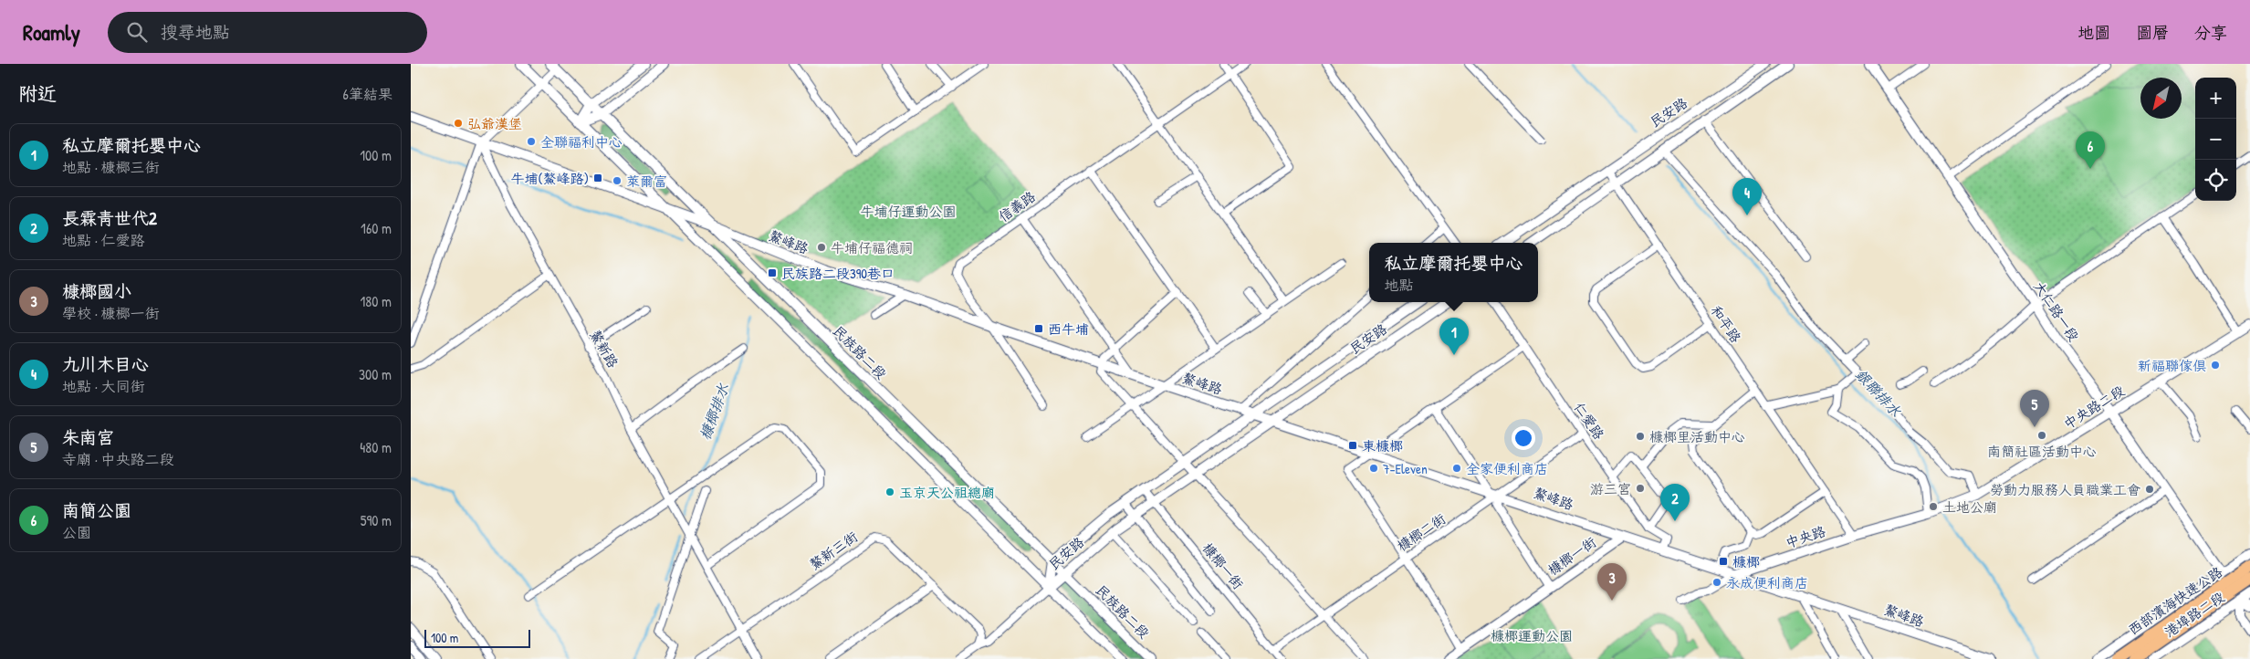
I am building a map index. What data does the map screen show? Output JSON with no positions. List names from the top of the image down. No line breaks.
{"streets":{"highway":["西部濱海快速公路"],"street":["民安路","信義路","鰲峰路","大仁路一段","和平路","鰲新路","民族路二段","中央路二段","仁愛路","槺榔二街","中央路","鰲新三街","槺榔一街","港埠路二段"]},"crossings":[["民安路","鰲峰路"],["民安路","和平路"],["民安路","民族路二段"],["民安路","槺榔一街"],["信義路","鰲峰路"],["鰲峰路","鰲新路"],["鰲峰路","民族路二段"],["鰲峰路","仁愛路"],["鰲峰路","槺榔二街"],["鰲峰路","中央路"],["鰲峰路","槺榔一街"],["大仁路一段","中央路二段"],["大仁路一段","港埠路二段"],["和平路","中央路"],["鰲新路","鰲新三街"],["中央路二段","中央路"],["仁愛路","槺榔二街"],["槺榔二街","槺榔一街"]],"water":["銀聯排水","槺榔排水"],"parks":["牛埔仔運動公園","槺榔運動公園"],"places":{"other":["弘爺漢堡","全聯福利中心","萊爾富","牛埔仔福德祠","新福聯傢俱","南簡社區活動中心","槺榔里活動中心","7-Eleven","全家便利商店","游三宮","勞動力服務人員職業工會","玉京天公祖總廟","土地公廟","永成便利商店"],"transit":["牛埔(鰲峰路)","民族路二段390巷口","西牛埔","東槺榔","槺榔"]},"scale_bar":"100 m","north":"bottom left","page":{"header":"Roamly","search":"搜尋地點","nav":["地圖","圖層","分享"],"heading":["附近","6筆結果"],"map_buttons":["+","−"],"list":[{"mark":"1","name":"私立摩爾托嬰中心","note":"地點 · 槺榔三街","value":"100 m"},{"mark":"2","name":"長霖青世代2","note":"地點 · 仁愛路","value":"160 m"},{"mark":"3","name":"槺榔國小","note":"學校 · 槺榔一街","value":"180 m"},{"mark":"4","name":"九川木目心","note":"地點 · 大同街","value":"300 m"},{"mark":"5","name":"朱南宮","note":"寺廟 · 中央路二段","value":"480 m"},{"mark":"6","name":"南簡公園","note":"公園","value":"590 m"}],"pins":["6","4","1","5","2","3"],"popup":["私立摩爾托嬰中心","地點"],"scale":"100 m"}}
